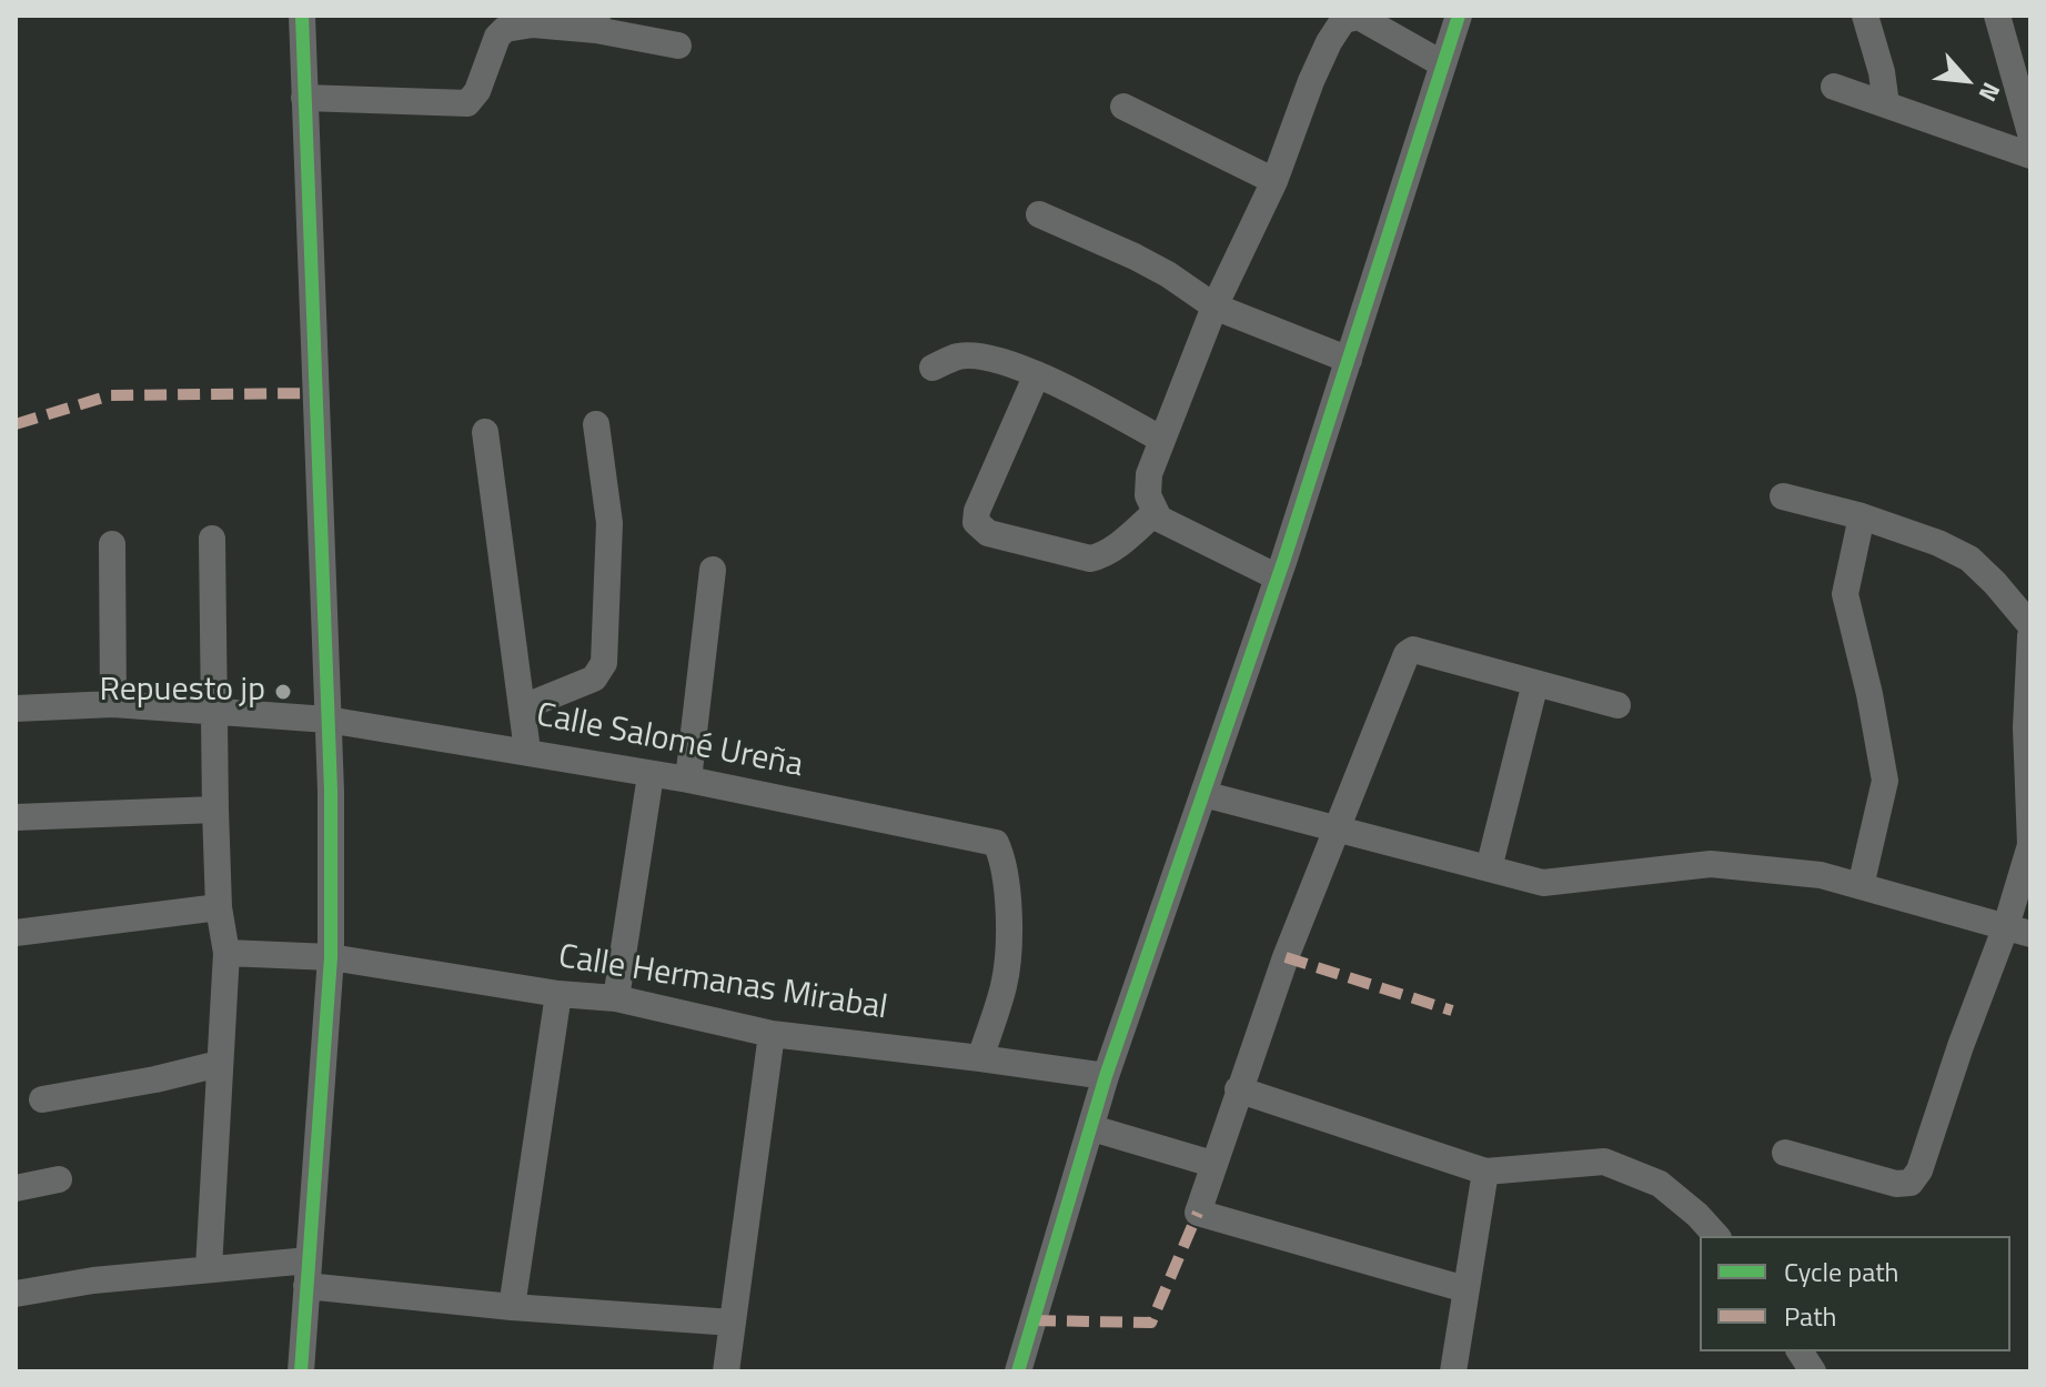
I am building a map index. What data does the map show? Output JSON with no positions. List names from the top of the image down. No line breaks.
{"streets":{"street":["Calle Salomé Ureña","Calle Hermanas Mirabal"]},"crossings":[["Calle Salomé Ureña","Calle Hermanas Mirabal"]],"places":["Repuesto jp"],"legend":["Cycle path","Path"],"north":"bottom right"}
